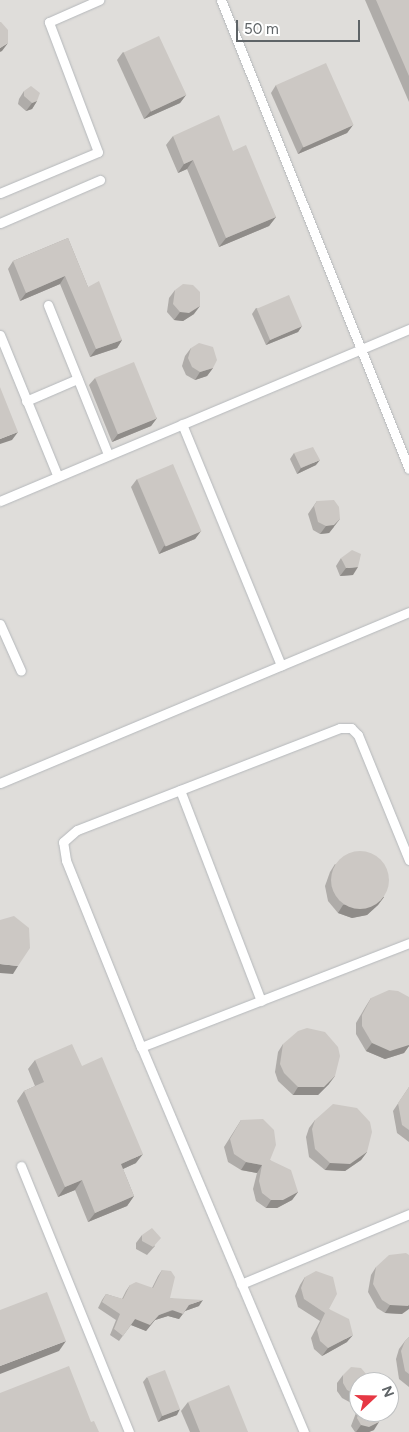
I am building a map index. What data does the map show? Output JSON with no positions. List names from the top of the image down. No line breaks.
{"scale_bar":"50 m","north":"right"}
